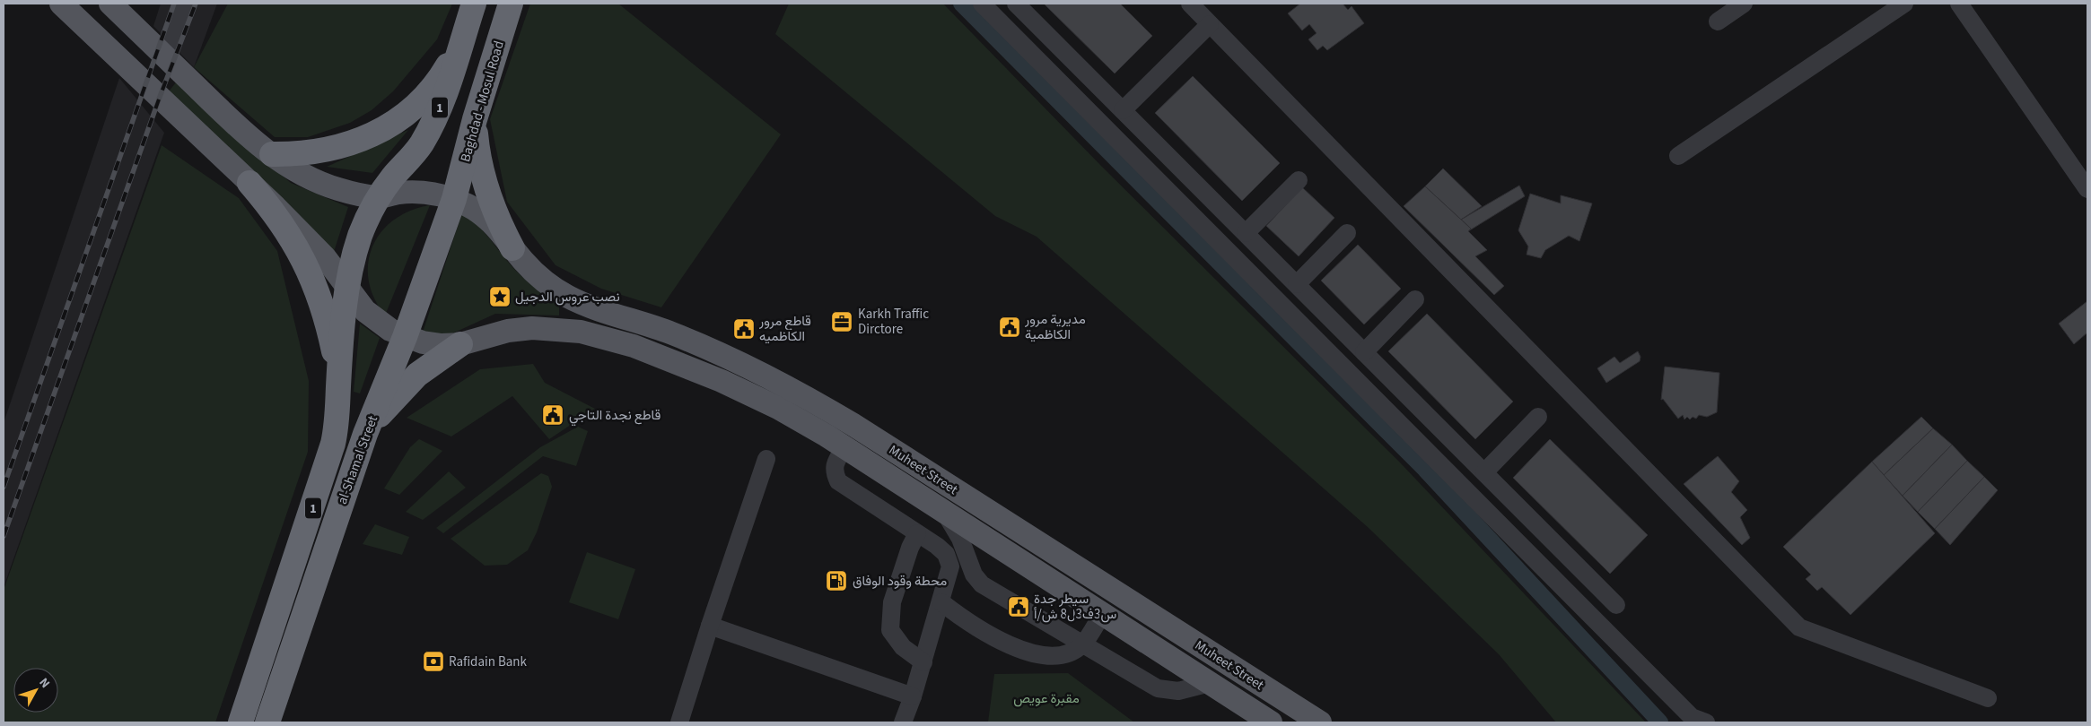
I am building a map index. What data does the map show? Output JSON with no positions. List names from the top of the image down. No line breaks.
{"streets":{"highway":["Baghdad - Mosul Road","1","al-Shamal Street"],"main road":["Muheet Street"]},"crossings":[["Baghdad - Mosul Road","al-Shamal Street"],["Baghdad - Mosul Road","Muheet Street"],["1","al-Shamal Street"],["1","Muheet Street"],["al-Shamal Street","Muheet Street"]],"parks":["مقبرة عويص"],"places":{"place":["نصب عروس الدجيل"],"office":["Karkh Traffic Dirctore"],"public building":["مديرية مرور الكاظمية","قاطع مرور الكاظميه","قاطع نجدة التاجي","سيطر جدة س3ف3ل8 ش/أ"],"fuel station":["محطة وقود الوفاق"],"bank":["Rafidain Bank"]},"north":"top right"}
